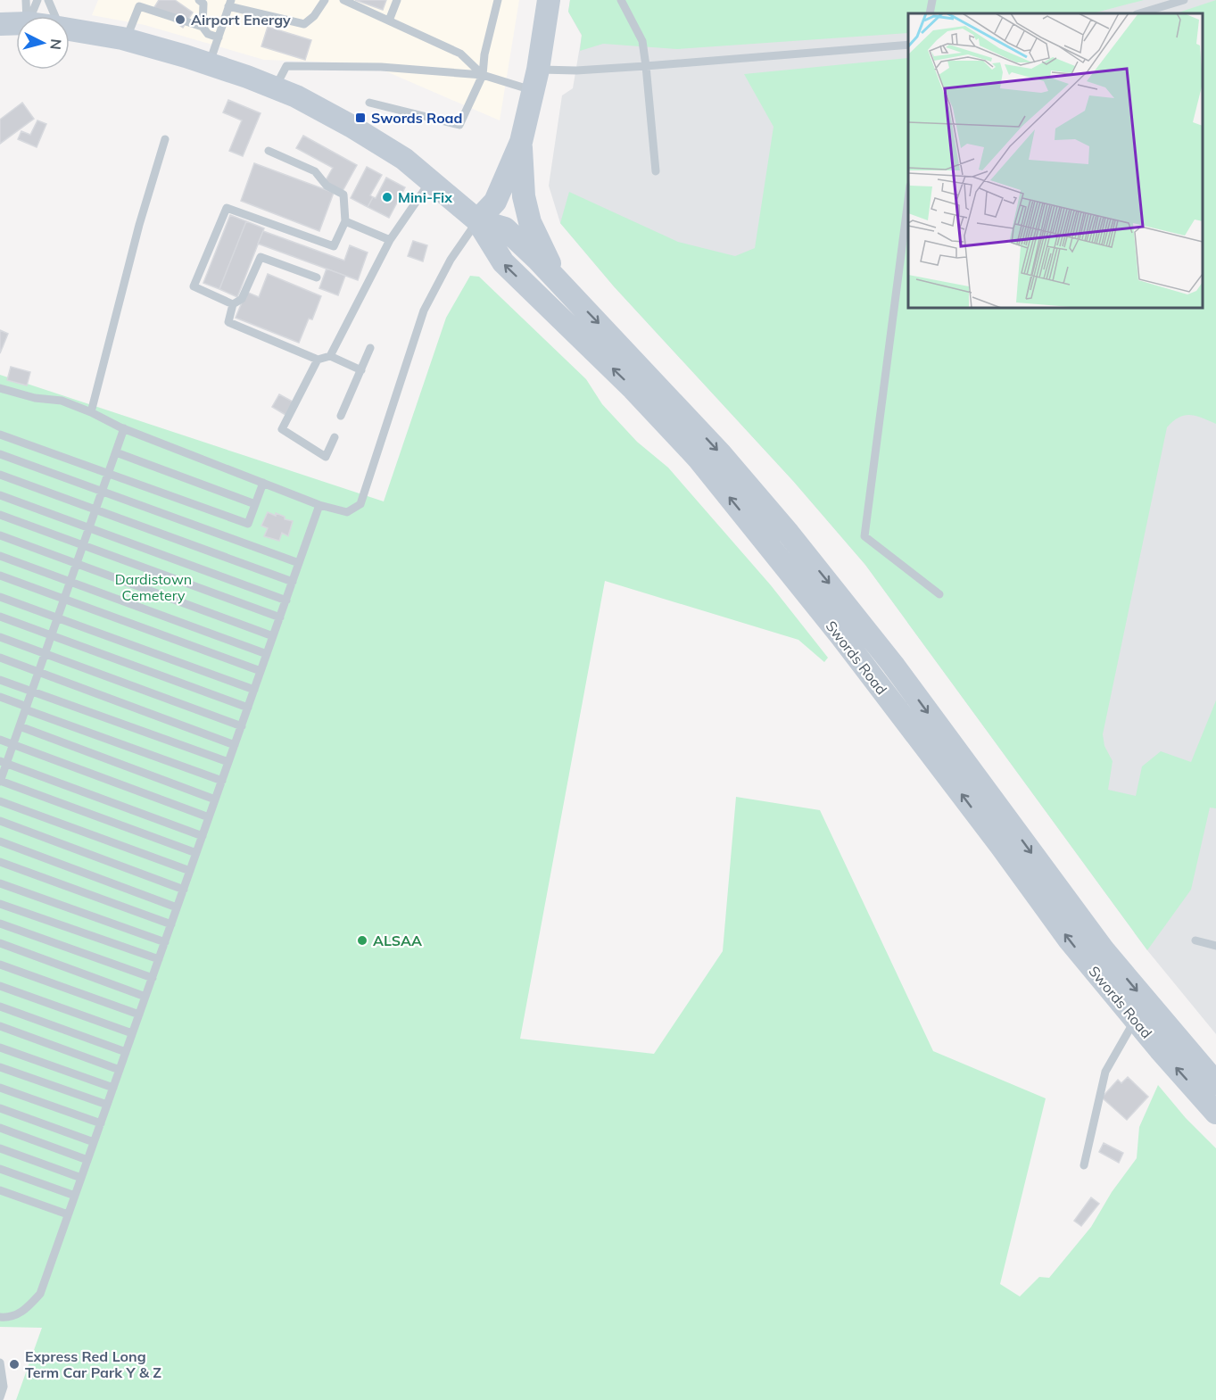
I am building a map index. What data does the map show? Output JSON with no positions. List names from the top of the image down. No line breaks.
{"streets":{"main road":["Swords Road"]},"parks":["Dardistown Cemetery"],"places":{"other":["Airport Energy","Mini-Fix","ALSAA","Express Red Long Term Car Park Y & Z"],"transit":["Swords Road"]},"north":"right"}
